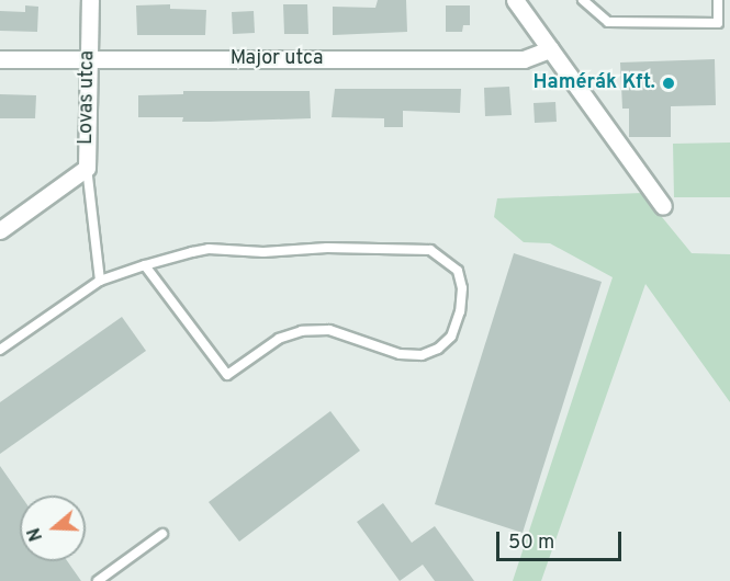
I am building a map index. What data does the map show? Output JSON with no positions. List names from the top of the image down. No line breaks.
{"streets":{"street":["Major utca","Lovas utca"]},"crossings":[["Major utca","Lovas utca"]],"places":["Hamérák Kft."],"scale_bar":"50 m","north":"left"}
